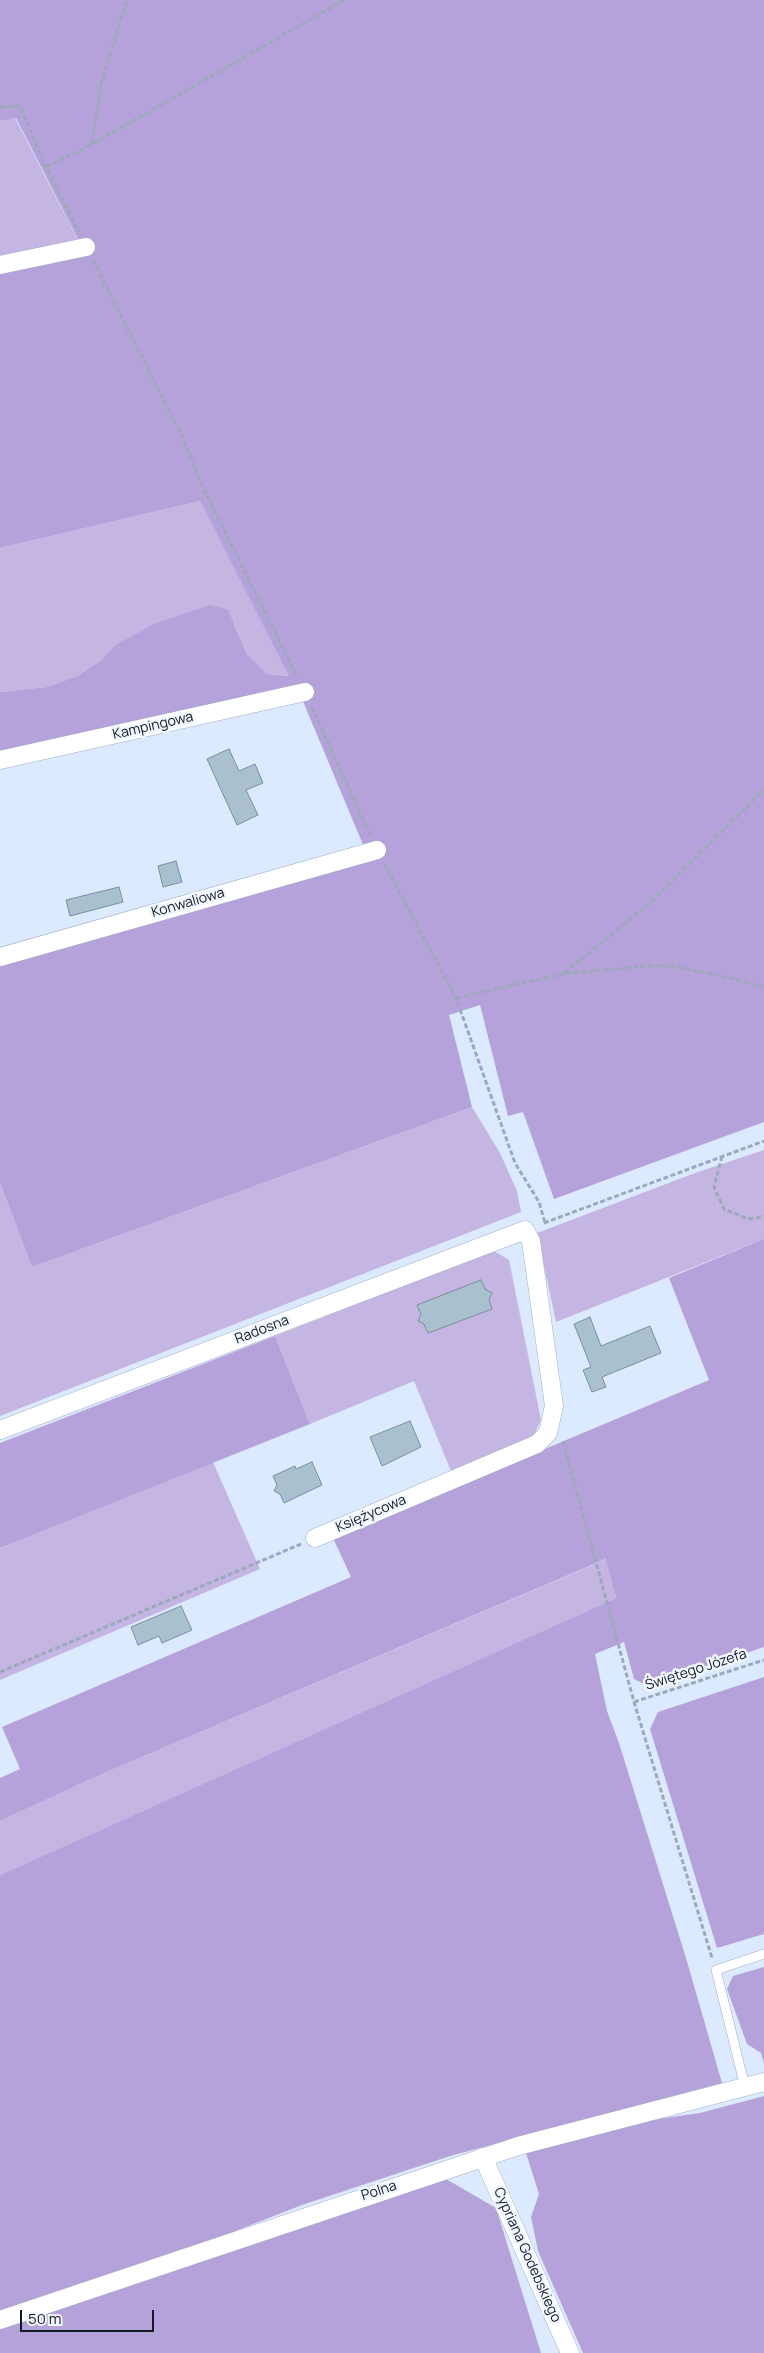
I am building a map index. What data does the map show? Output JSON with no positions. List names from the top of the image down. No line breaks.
{"streets":{"street":["Kampingowa","Konwaliowa","Radosna","Księżycowa","Polna","Cypriana Godebskiego"],"path":["Świętego Józefa"]},"crossings":[["Radosna","Księżycowa"],["Polna","Cypriana Godebskiego"]],"scale_bar":"50 m"}
